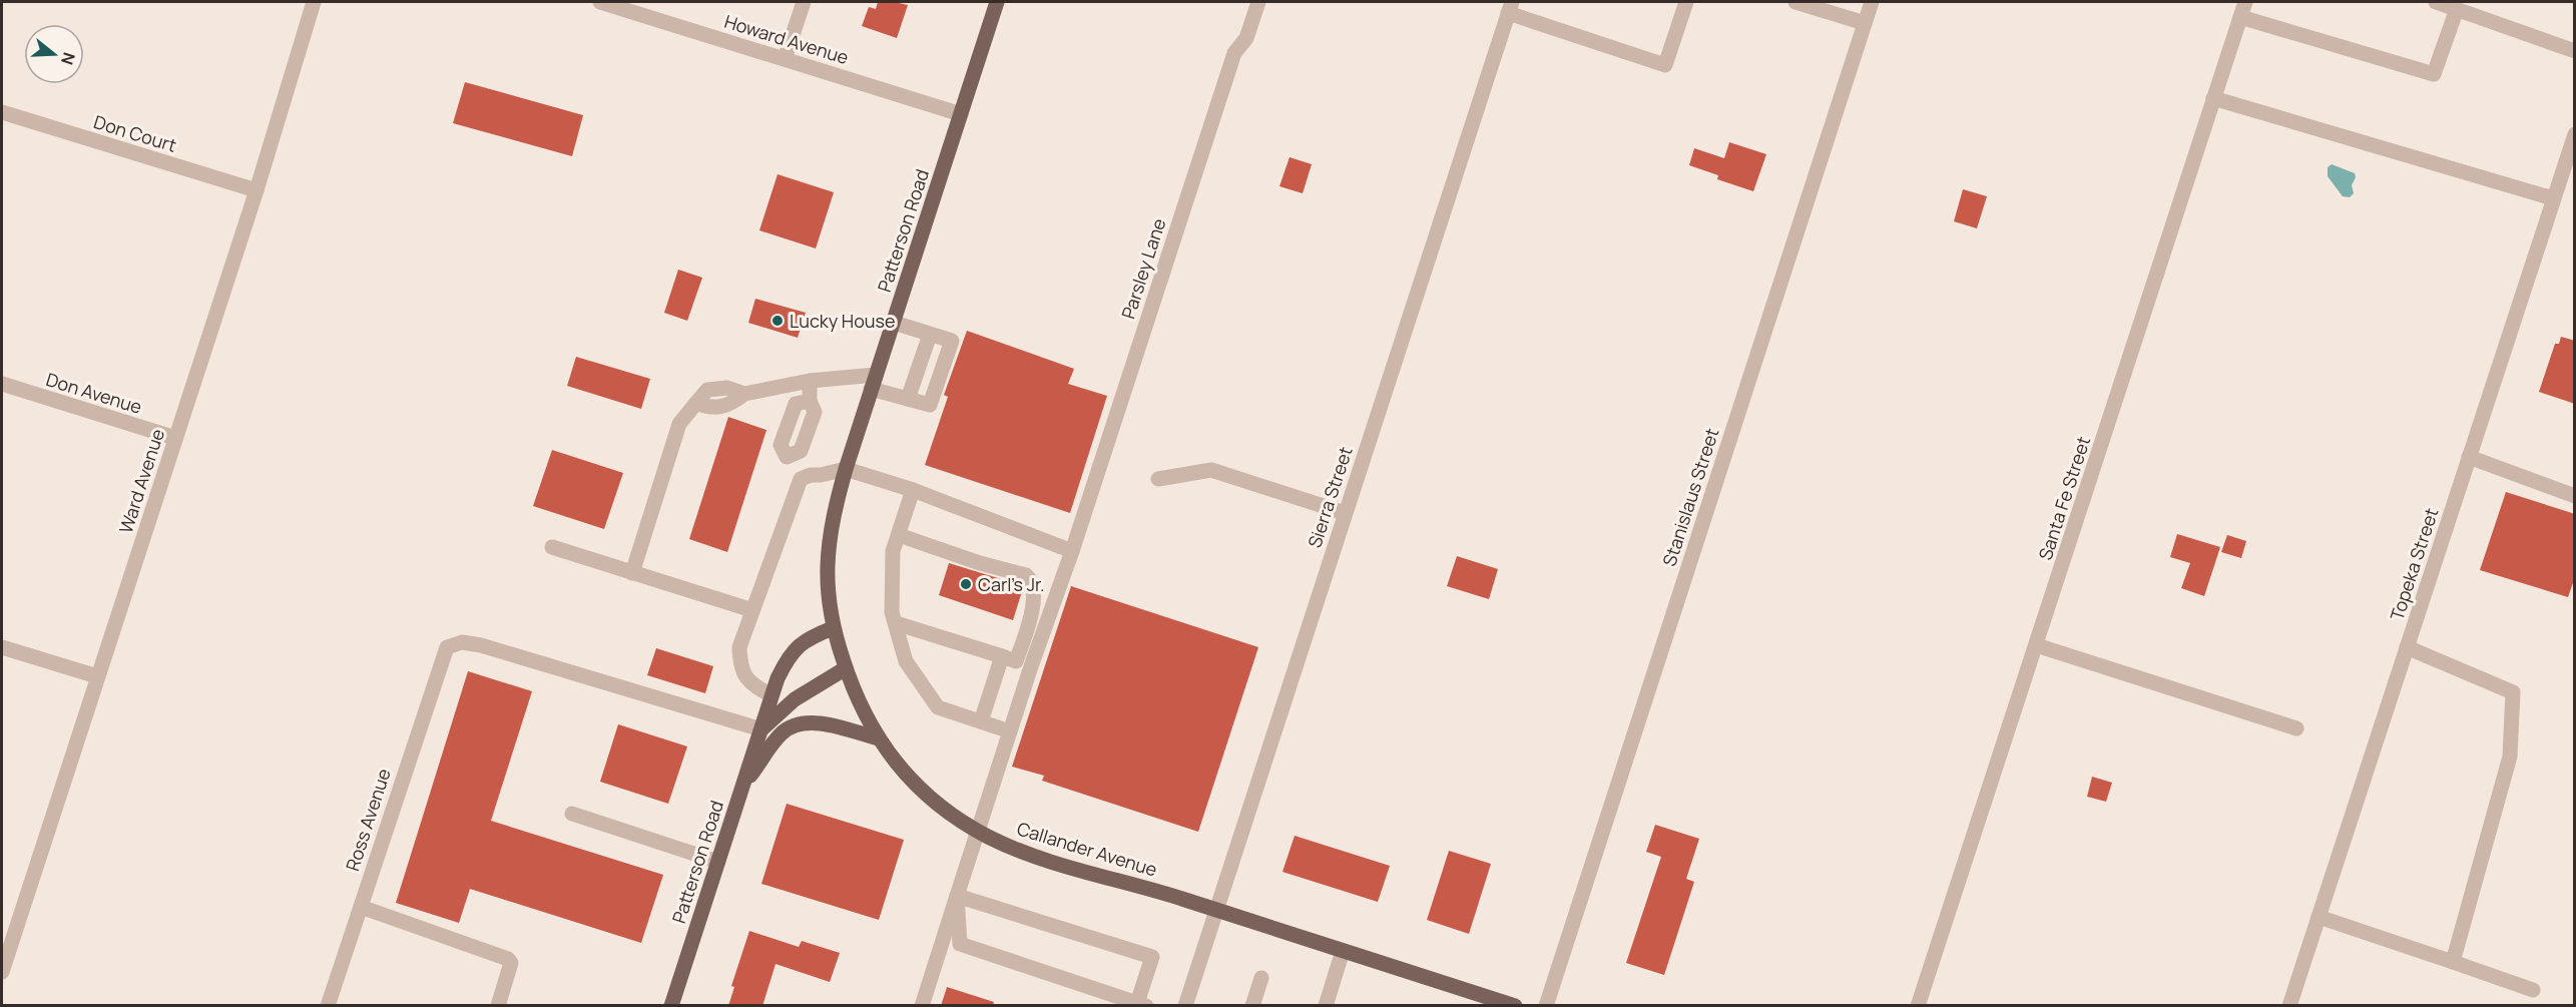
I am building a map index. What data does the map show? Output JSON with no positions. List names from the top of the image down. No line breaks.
{"streets":{"main road":["Patterson Road","Callander Avenue"],"street":["Howard Avenue","Don Court","Parsley Lane","Don Avenue","Ward Avenue","Sierra Street","Stanislaus Street","Santa Fe Street","Topeka Street","Ross Avenue"]},"crossings":[["Howard Avenue","Patterson Road"],["Don Court","Ward Avenue"],["Patterson Road","Ross Avenue"],["Patterson Road","Callander Avenue"],["Parsley Lane","Callander Avenue"],["Don Avenue","Ward Avenue"],["Sierra Street","Callander Avenue"]],"places":["Lucky House","Carl's Jr."],"north":"right"}
